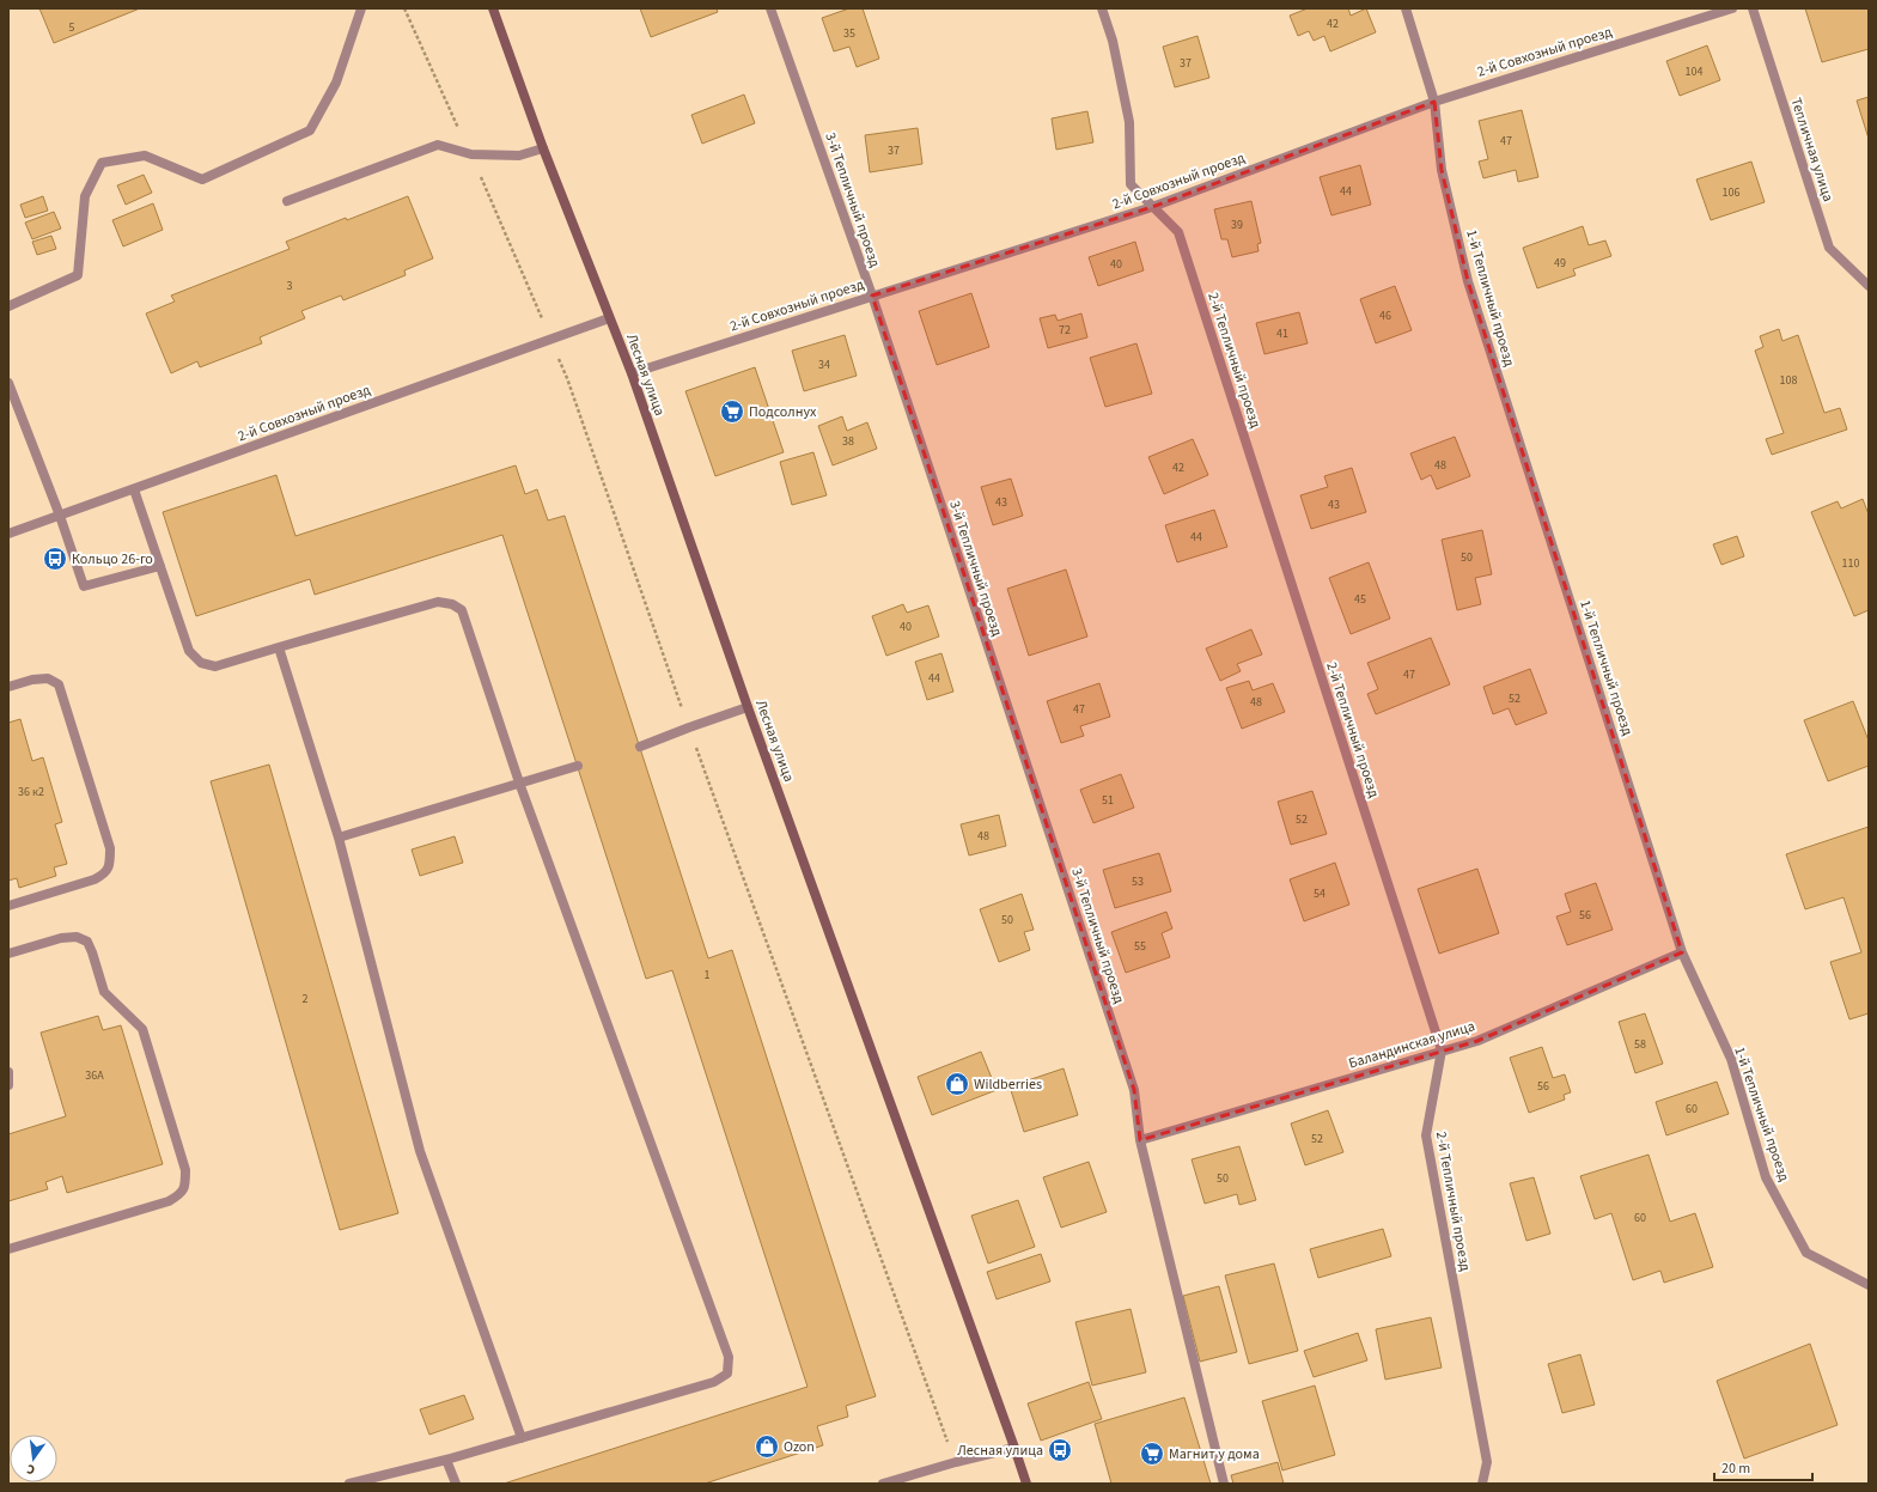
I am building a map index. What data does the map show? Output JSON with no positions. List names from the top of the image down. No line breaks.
{"streets":{"street":["2-й Совхозный проезд","Тепличная улица","3-й Тепличный проезд","1-й Тепличный проезд","2-й Тепличный проезд","Лесная улица","Баландинская улица"]},"crossings":[["2-й Совхозный проезд","3-й Тепличный проезд"],["2-й Совхозный проезд","1-й Тепличный проезд"],["2-й Совхозный проезд","2-й Тепличный проезд"],["2-й Совхозный проезд","Лесная улица"],["3-й Тепличный проезд","Баландинская улица"],["1-й Тепличный проезд","Баландинская улица"],["2-й Тепличный проезд","Баландинская улица"]],"places":{"supermarket":["Подсолнух","Магнит у дома"],"bus stop":["Кольцо 26-го","Лесная улица"],"shop":["Wildberries","Ozon"]},"house_numbers":["42","5","35","37","104","47","37","44","106","39","49","40","3","46","72","41","34","108","38","48","42","43","43","44","50","110","45","40","47","44","52","48","47","36 к2","51","52","48","53","54","56","50","55","1","2","58","36А","56","60","52","50","60"],"scale_bar":"20 m","north":"bottom"}
